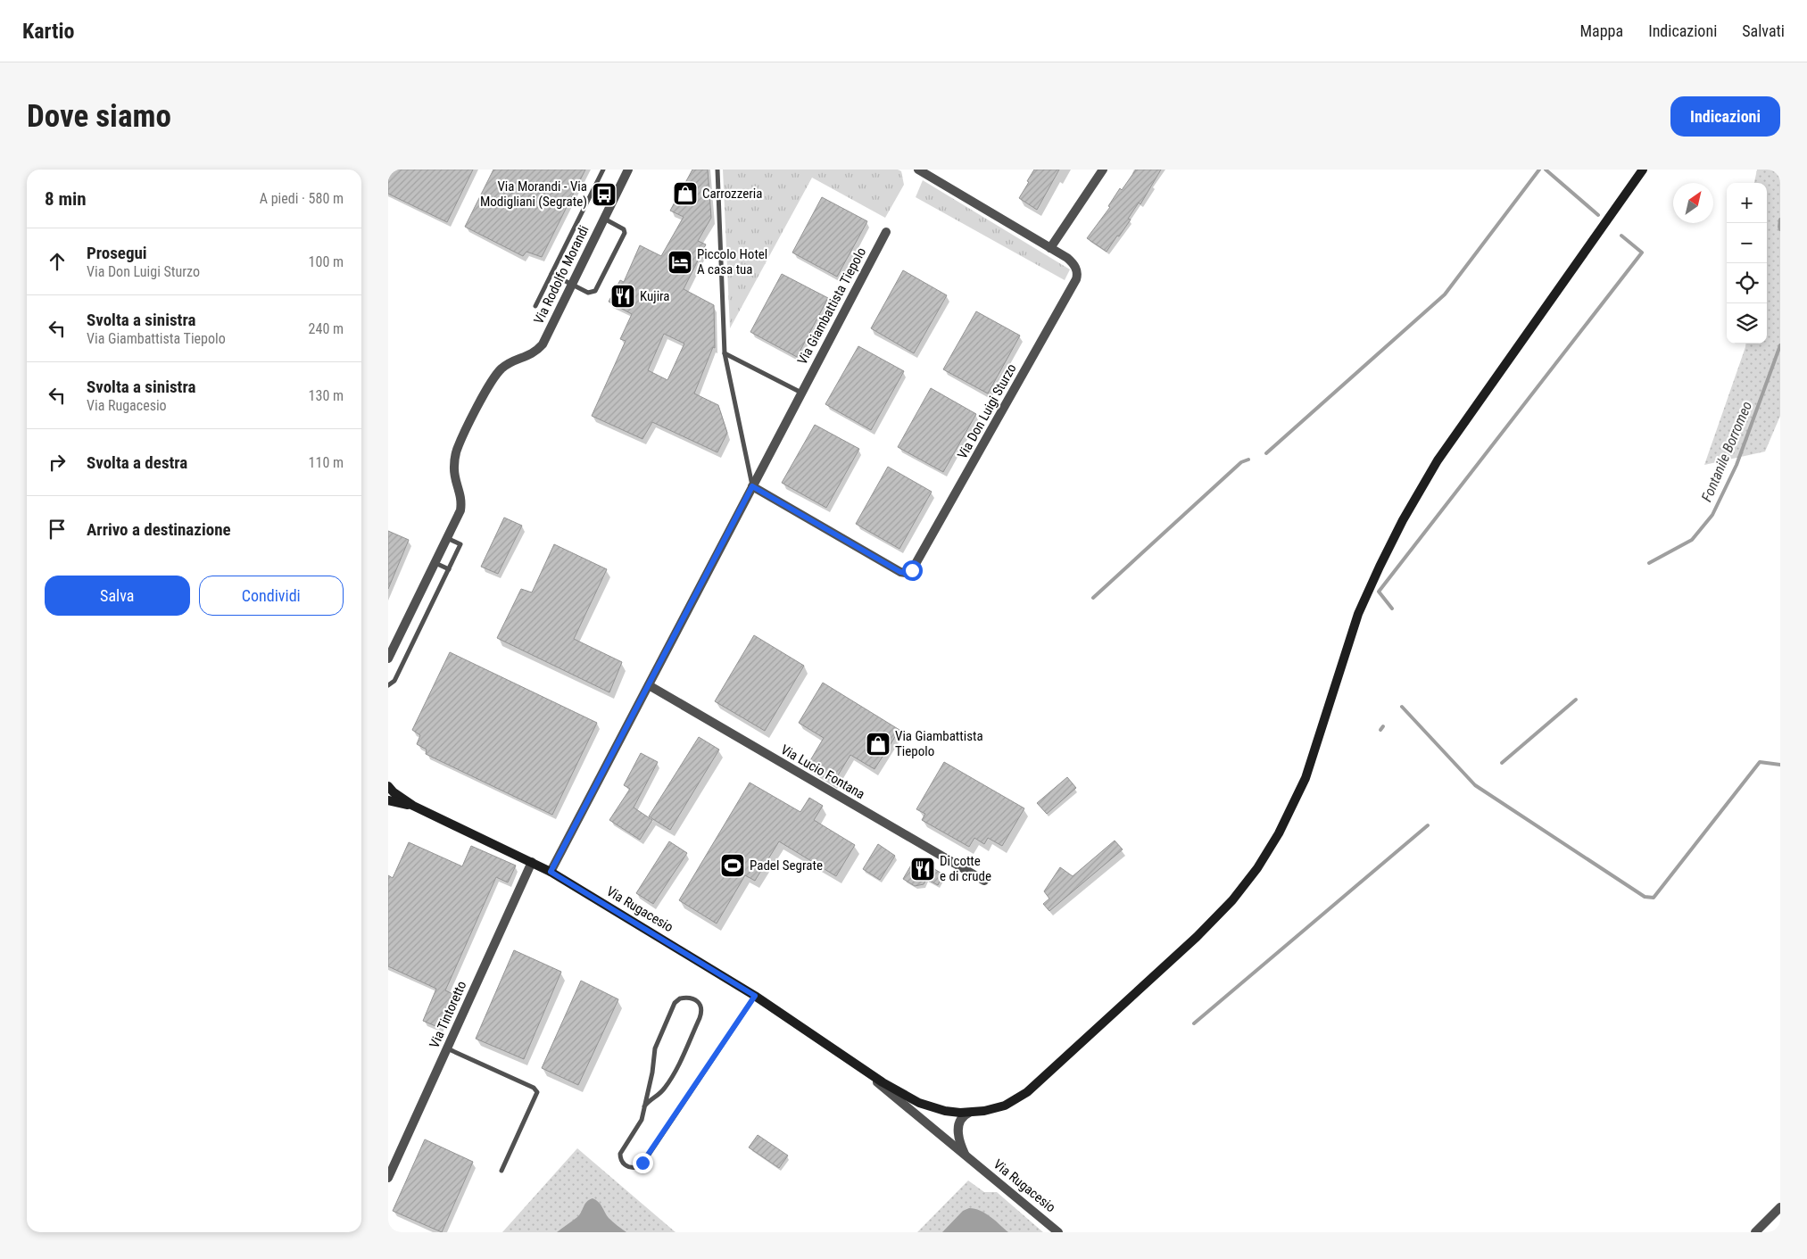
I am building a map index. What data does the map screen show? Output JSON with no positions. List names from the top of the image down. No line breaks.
{"streets":{"main road":["Via Rugacesio"],"street":["Via Rodolfo Morandi","Via Giambattista Tiepolo","Via Don Luigi Sturzo","Via Lucio Fontana","Via Tintoretto"]},"crossings":[["Via Giambattista Tiepolo","Via Don Luigi Sturzo"],["Via Giambattista Tiepolo","Via Lucio Fontana"],["Via Giambattista Tiepolo","Via Rugacesio"],["Via Rugacesio","Via Tintoretto"]],"water":["Fontanile Borromeo"],"places":{"shop":["Carrozzeria","Via Giambattista Tiepolo"],"bus stop":["Via Morandi - Via Modigliani (Segrate)"],"hotel":["Piccolo Hotel A casa tua"],"restaurant":["Kujira","Di cotte e di crude"],"sports":["Padel Segrate"]},"north":"top right","page":{"header":"Kartio","nav":["Mappa","Indicazioni","Salvati"],"buttons":["Indicazioni",["Salva","Condividi"]],"title":"Dove siamo","heading":["8 min","A piedi · 580 m"],"map_buttons":["+","−"],"list":[["Prosegui","Via Don Luigi Sturzo","100 m"],["Svolta a sinistra","Via Giambattista Tiepolo","240 m"],["Svolta a sinistra","Via Rugacesio","130 m"],["Svolta a destra","110 m"],"Arrivo a destinazione"]}}
